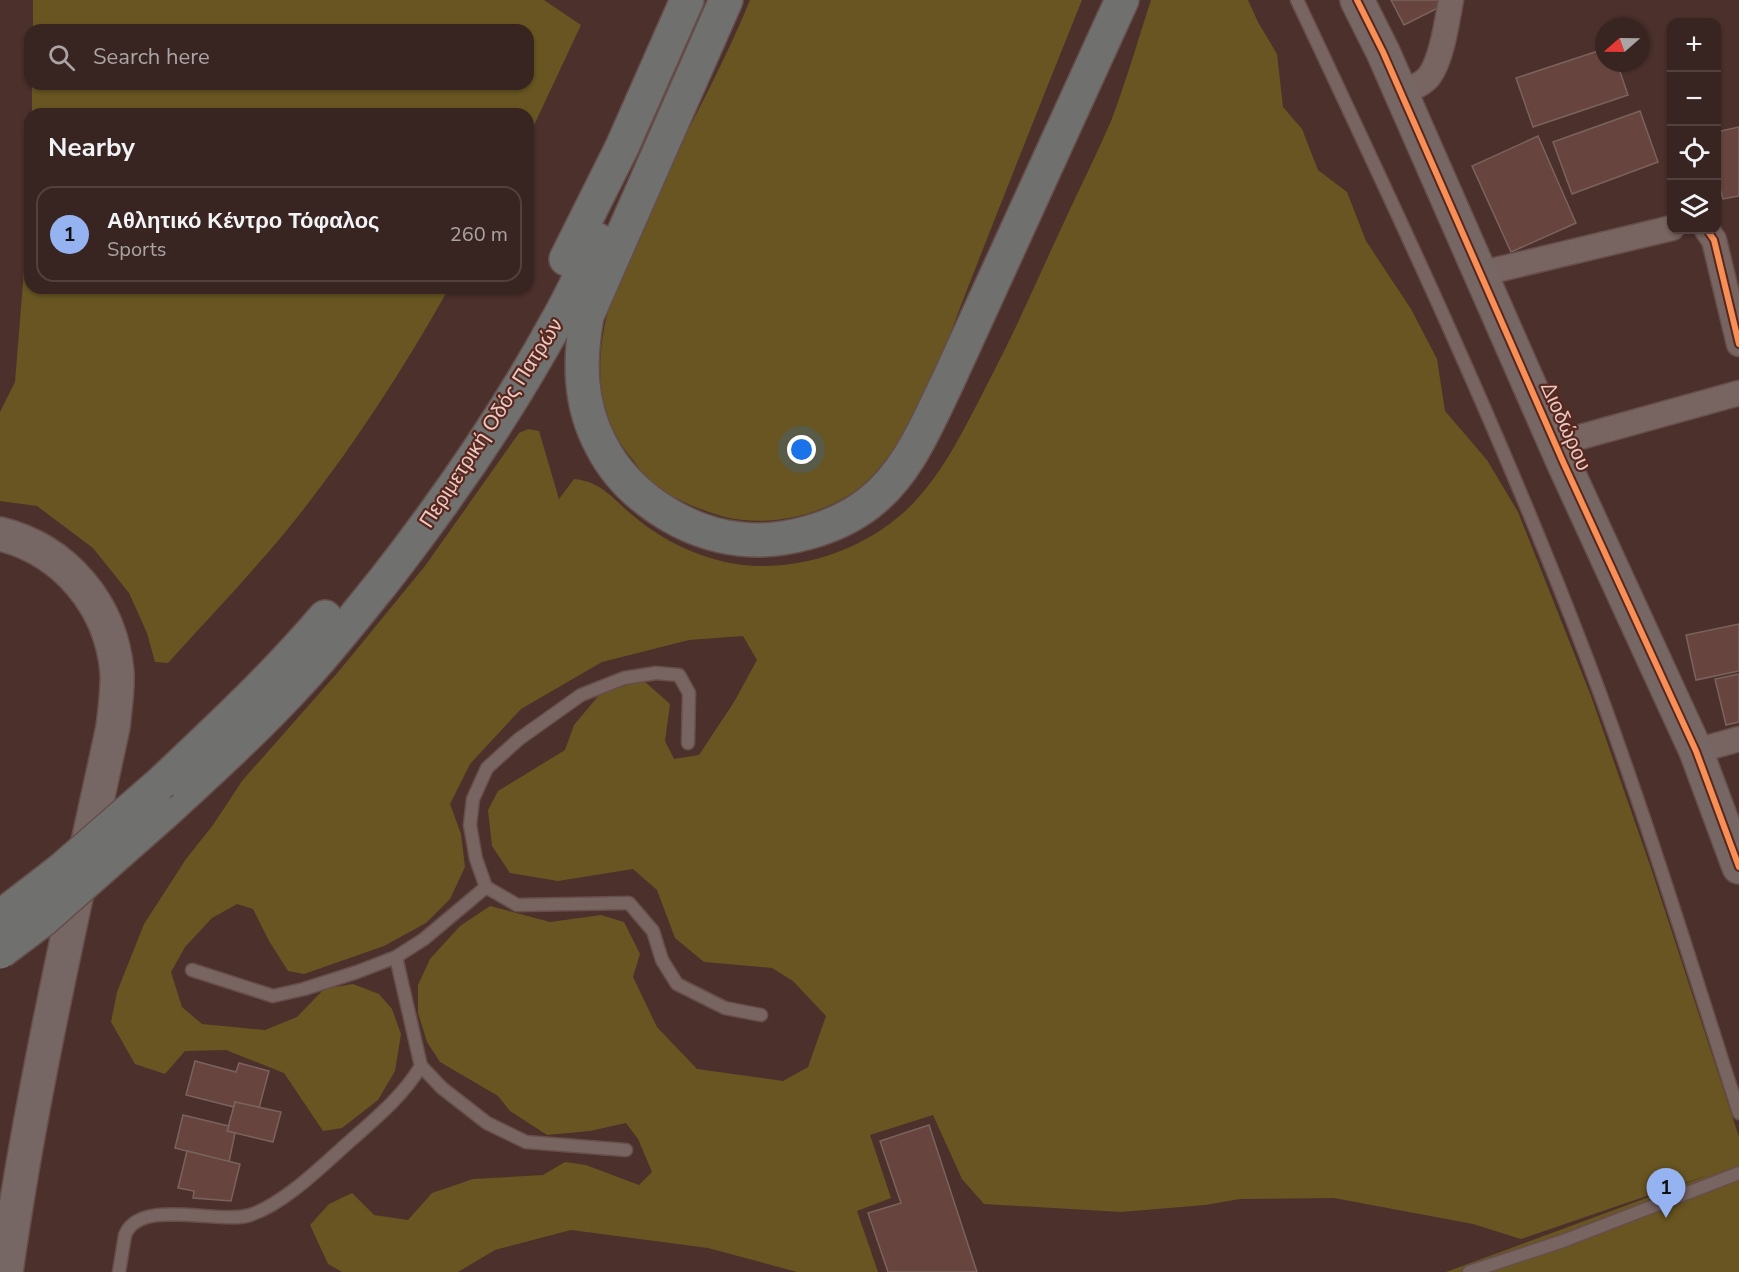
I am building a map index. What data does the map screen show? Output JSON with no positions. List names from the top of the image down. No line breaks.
{"streets":{"highway":["Περιμετρική Οδός Πατρών"],"street":["Διοδώρου"]},"north":"left","page":{"map_buttons":["+","−"],"search":"Search here","heading":"Nearby","list":[{"mark":"1","name":"Αθλητικό Κέντρο Τόφαλος","note":"Sports","value":"260 m"}],"pins":"1"}}
